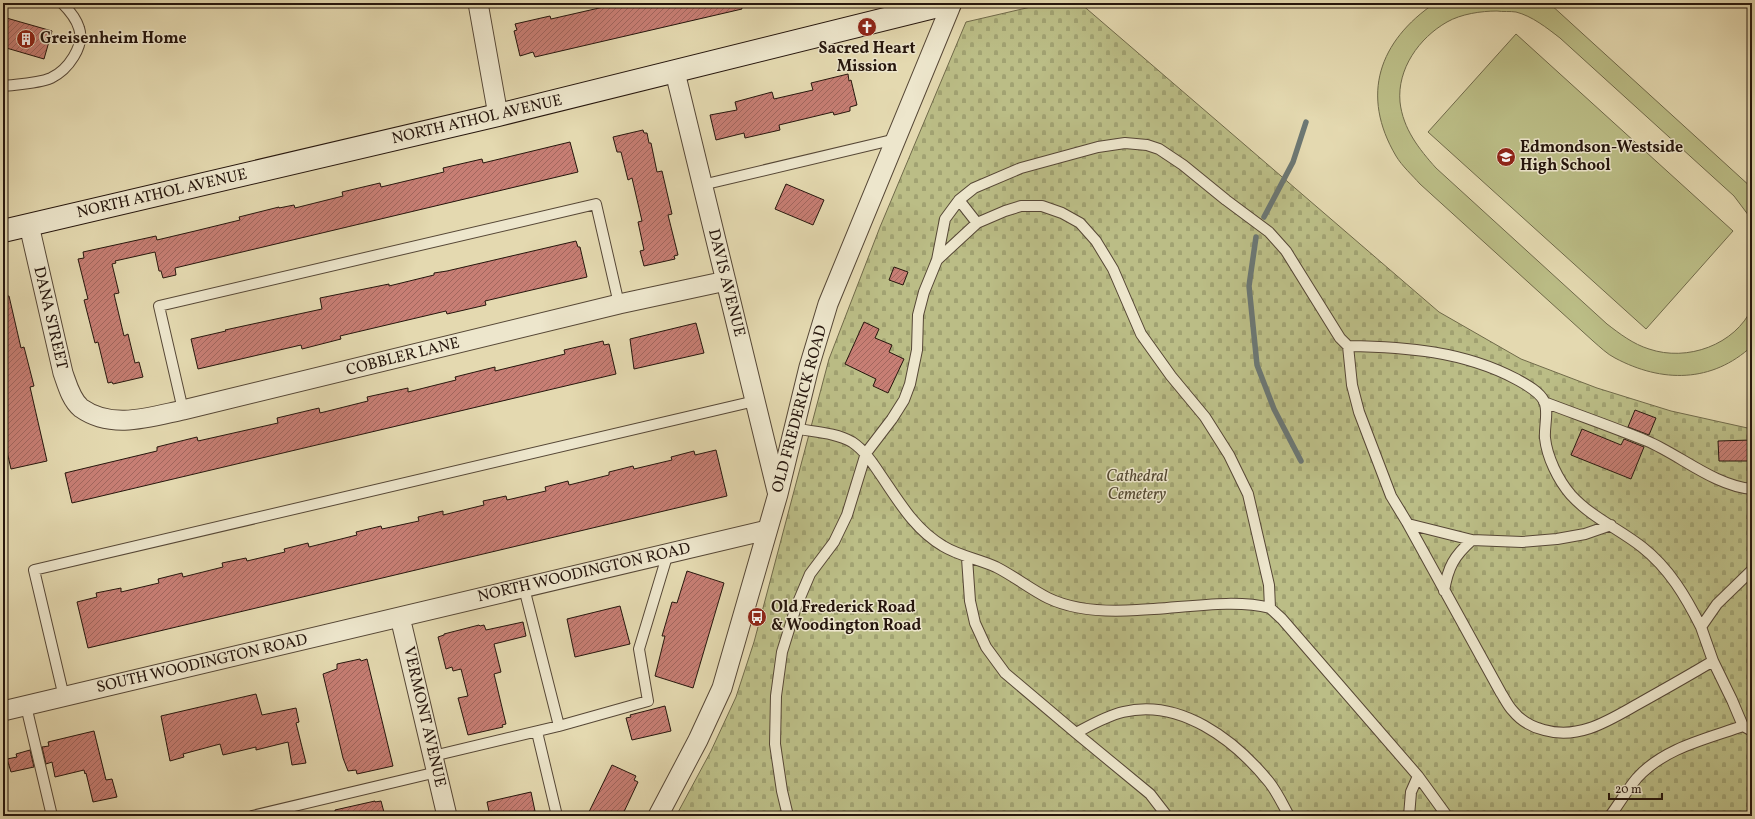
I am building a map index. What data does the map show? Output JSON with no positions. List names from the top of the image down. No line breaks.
{"streets":{"street":["NORTH ATHOL AVENUE","DAVIS AVENUE","DANA STREET","COBBLER LANE","OLD FREDERICK ROAD","NORTH WOODINGTON ROAD","SOUTH WOODINGTON ROAD","VERMONT AVENUE"]},"crossings":[["NORTH ATHOL AVENUE","DAVIS AVENUE"],["NORTH ATHOL AVENUE","DANA STREET"],["NORTH ATHOL AVENUE","OLD FREDERICK ROAD"],["DAVIS AVENUE","COBBLER LANE"],["DAVIS AVENUE","OLD FREDERICK ROAD"],["DANA STREET","COBBLER LANE"],["OLD FREDERICK ROAD","NORTH WOODINGTON ROAD"],["NORTH WOODINGTON ROAD","SOUTH WOODINGTON ROAD"],["NORTH WOODINGTON ROAD","VERMONT AVENUE"],["SOUTH WOODINGTON ROAD","VERMONT AVENUE"]],"parks":["Cathedral Cemetery"],"places":{"church":["Sacred Heart Mission"],"building":["Greisenheim Home"],"school or university":["Edmondson-Westside High School"],"bus stop":["Old Frederick Road & Woodington Road"]},"scale_bar":"20 m"}
